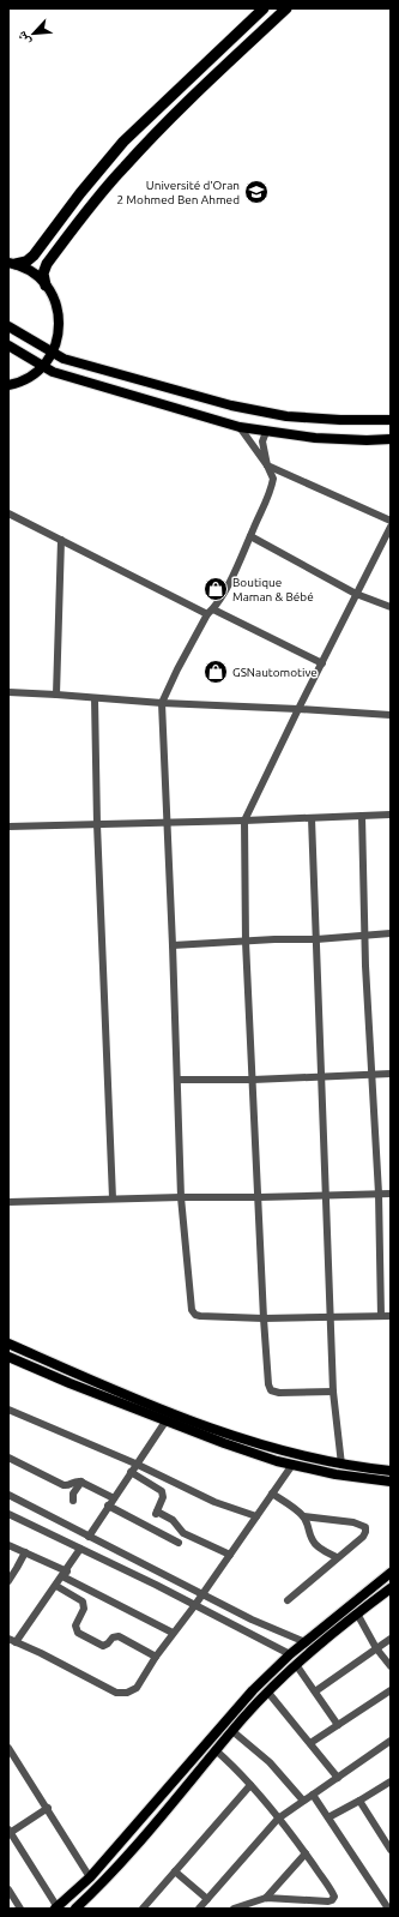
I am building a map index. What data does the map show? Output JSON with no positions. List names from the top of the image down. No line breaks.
{"places":{"school or university":["Université d'Oran 2 Mohmed Ben Ahmed"],"shop":["Boutique Maman & Bébé","GSNautomotive"]},"north":"bottom left"}
